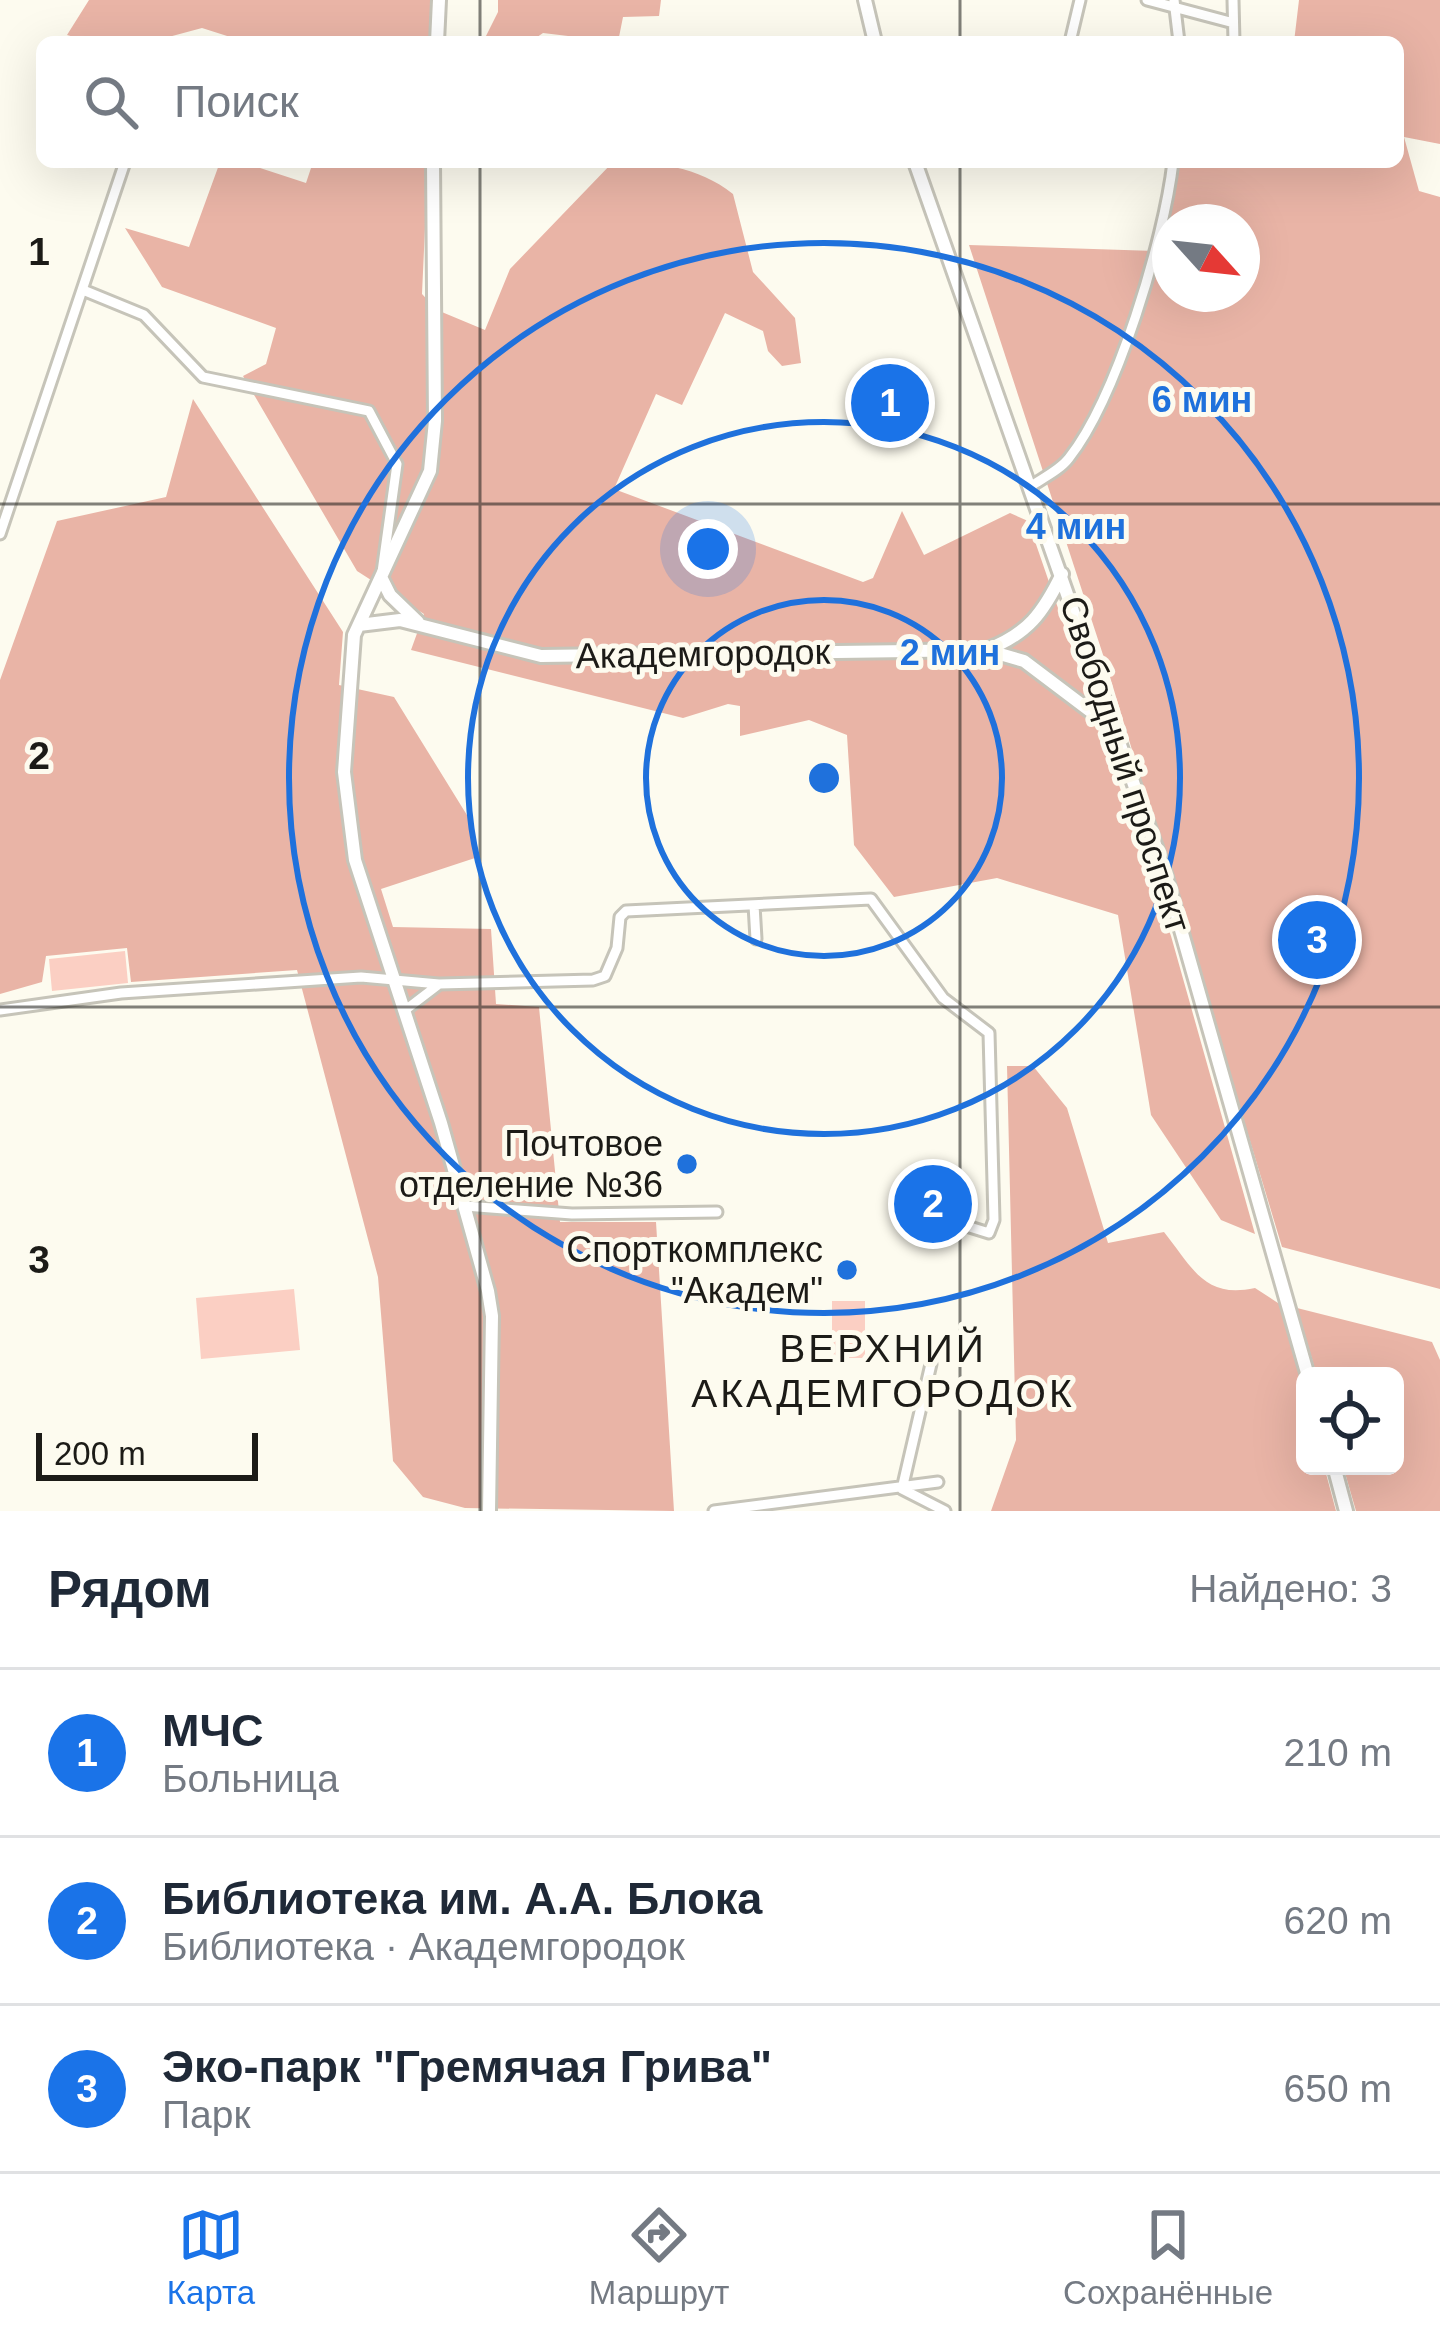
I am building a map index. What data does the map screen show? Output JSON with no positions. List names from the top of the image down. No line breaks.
{"streets":{"main road":["Академгородок","Свободный проспект"]},"districts":["ВЕРХНИЙ АКАДЕМГОРОДОК"],"places":["Почтовое отделение №36","Спорткомплекс \"Академ\""],"scale_bar":"200 m","north":"bottom right","page":{"search":"Поиск","pins":["1","3","2"],"scale":"200 m","heading":["Рядом","Найдено: 3"],"list":[{"mark":"1","name":"МЧС","note":"Больница","value":"210 m"},{"mark":"2","name":"Библиотека им. А.А. Блока","note":"Библиотека · Академгородок","value":"620 m"},{"mark":"3","name":"Эко-парк \"Гремячая Грива\"","note":"Парк","value":"650 m"}],"nav":["Карта","Маршрут","Сохранённые"]},"grid":{"rows":["1","2","3"]},"rings":["6 мин","4 мин","2 мин"]}
